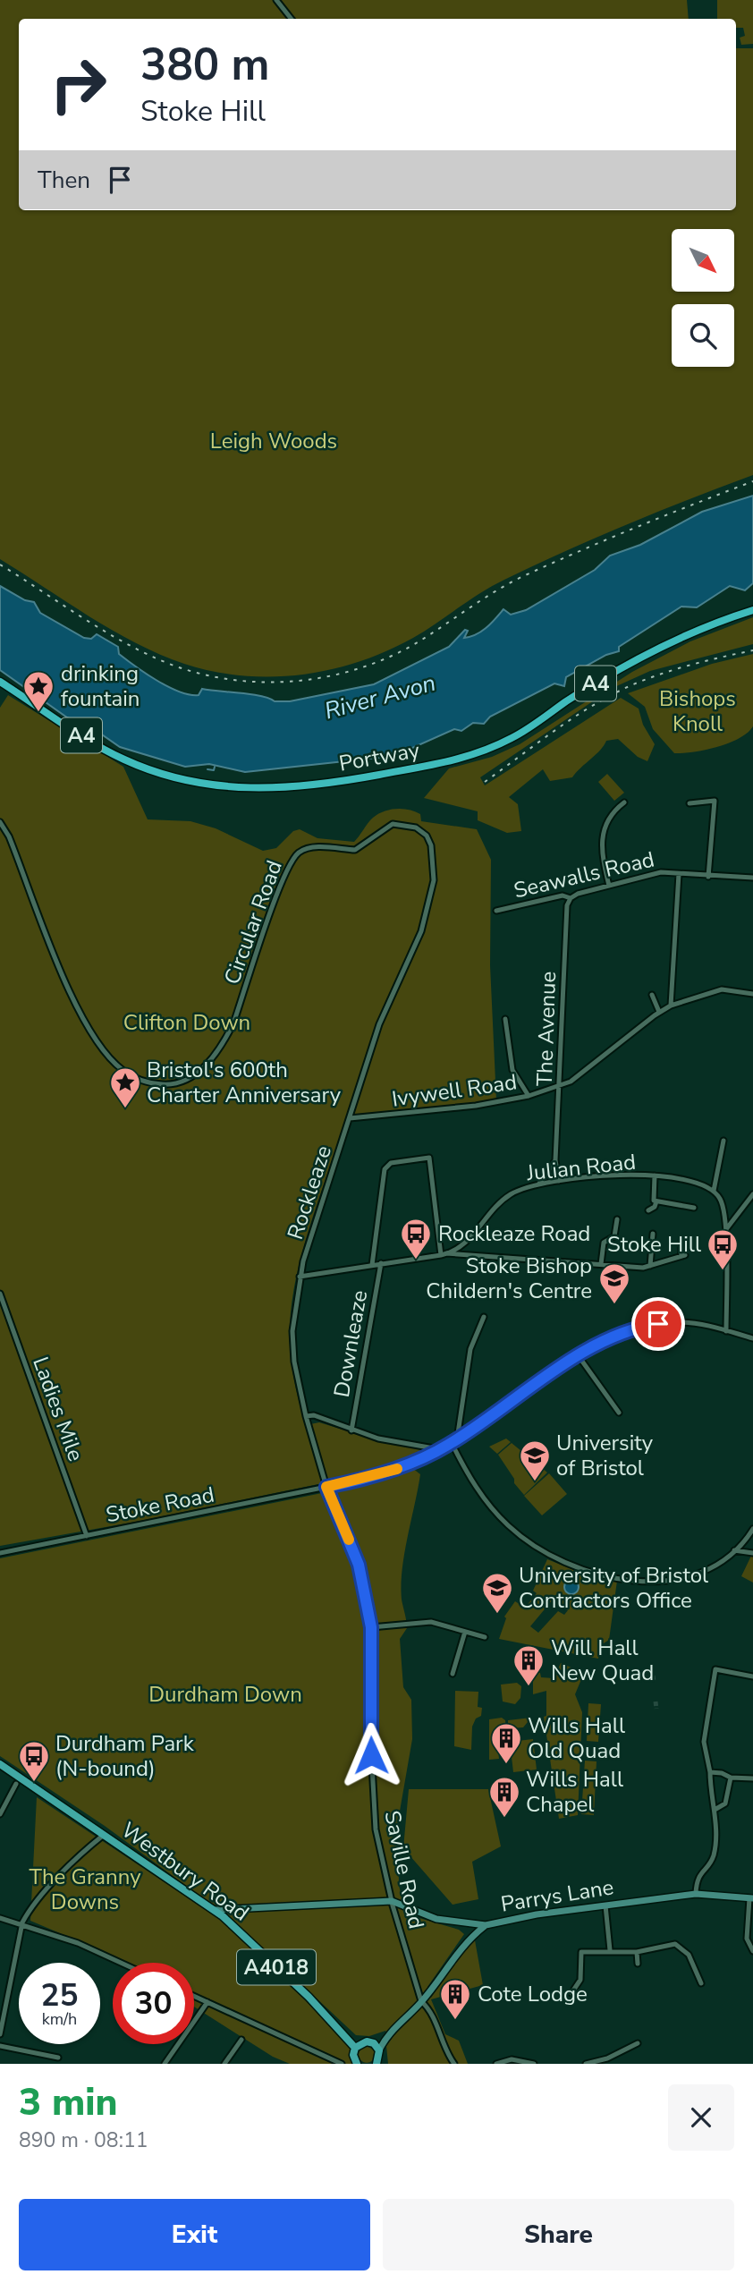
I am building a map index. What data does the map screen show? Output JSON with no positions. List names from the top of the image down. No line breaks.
{"streets":{"highway":["A4","Portway"],"main road":["Westbury Road","Parrys Lane","A4018"],"street":["Seawalls Road","Circular Road","The Avenue","Ivywell Road","Julian Road","Rockleaze","Downleaze","Ladies Mile","Stoke Road","Saville Road"]},"crossings":[["Seawalls Road","The Avenue"],["Circular Road","Ivywell Road"],["Circular Road","Rockleaze"],["The Avenue","Ivywell Road"],["The Avenue","Julian Road"],["Ivywell Road","Rockleaze"],["Julian Road","Rockleaze"],["Julian Road","Downleaze"],["Rockleaze","Downleaze"],["Downleaze","Stoke Road"],["Downleaze","Saville Road"],["Ladies Mile","Stoke Road"],["Stoke Road","Saville Road"],["Saville Road","Parrys Lane"],["Westbury Road","Parrys Lane"]],"water":["River Avon"],"parks":["Leigh Woods","Bishops Knoll","Clifton Down","Durdham Down","The Granny Downs"],"places":{"place":["drinking fountain","Bristol's 600th Charter Anniversary"],"bus stop":["Rockleaze Road","Stoke Hill","Durdham Park (N-bound)"],"school or university":["Stoke Bishop Childern's Centre","University of Bristol","University of Bristol Contractors Office"],"building":["Will Hall New Quad","Wills Hall Old Quad","Wills Hall Chapel","Cote Lodge"]},"north":"bottom right","page":{"turn":["380 m","Stoke Hill"],"then":"Then","speed":"25 km/h","limit":"30","heading":["3 min","890 m · 08:11"],"buttons":["Exit","Share"]}}
